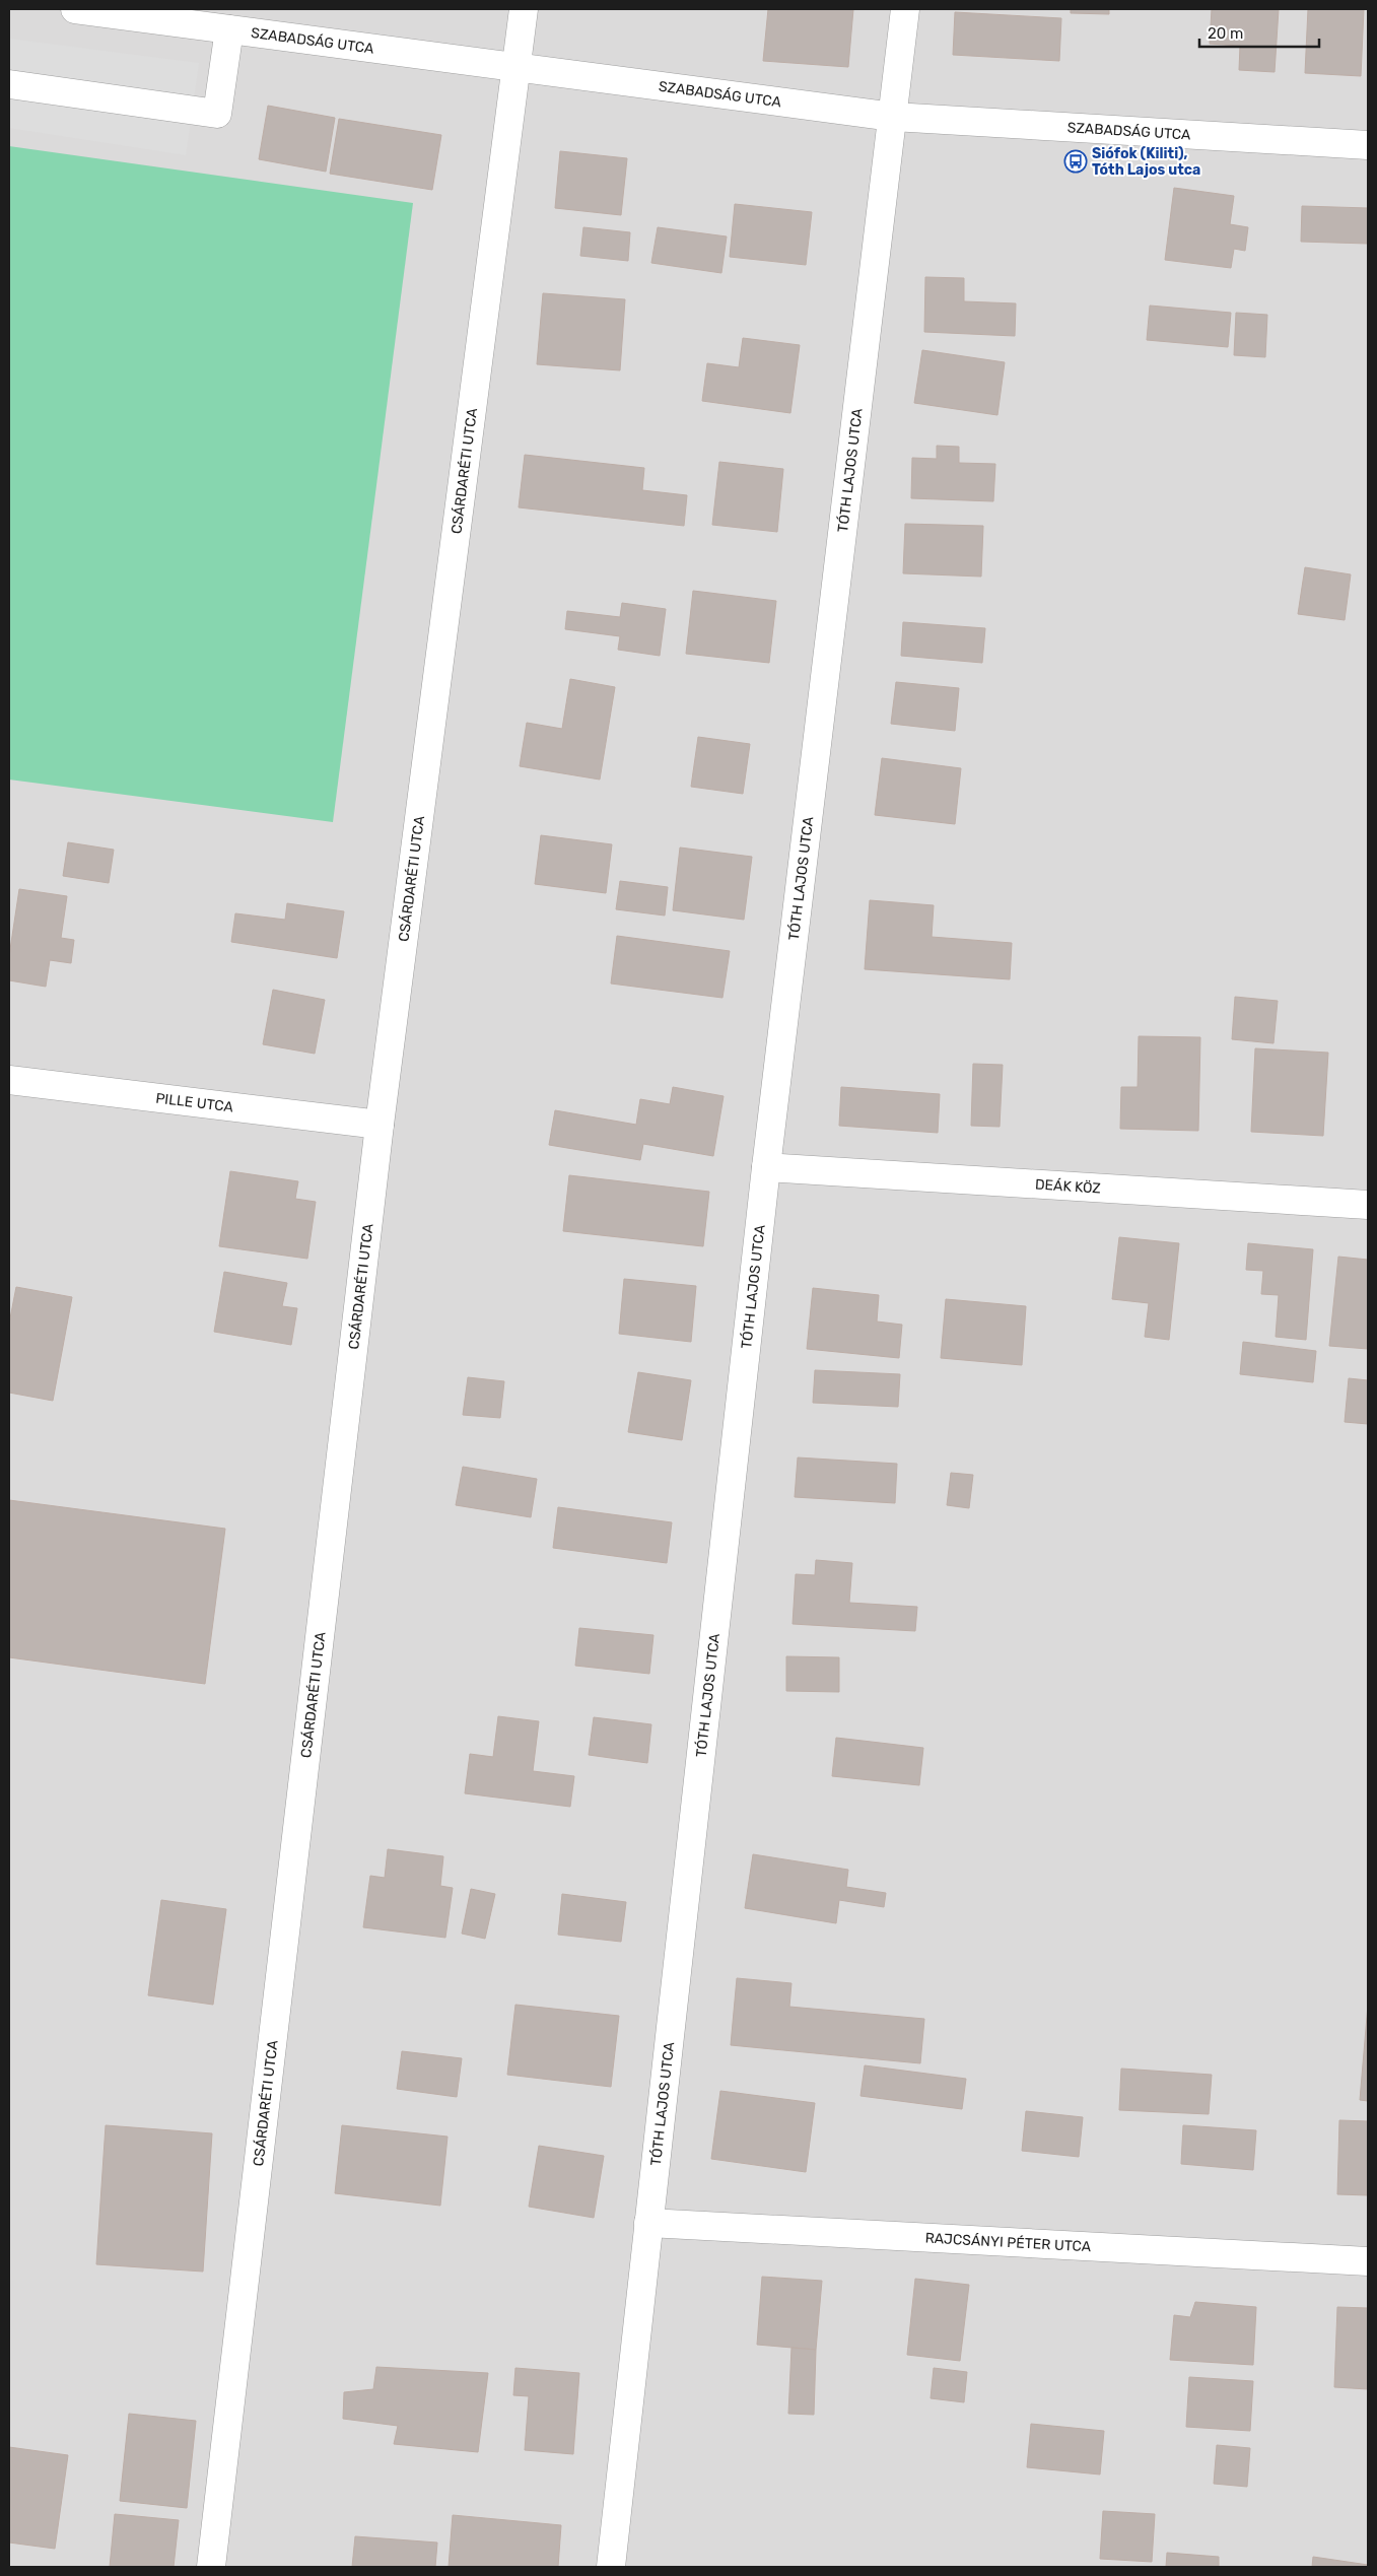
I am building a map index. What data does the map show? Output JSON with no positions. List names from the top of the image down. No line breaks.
{"streets":{"street":["SZABADSÁG UTCA","TÓTH LAJOS UTCA","CSÁRDARÉTI UTCA","PILLE UTCA","DEÁK KÖZ","RAJCSÁNYI PÉTER UTCA"]},"crossings":[["SZABADSÁG UTCA","TÓTH LAJOS UTCA"],["SZABADSÁG UTCA","CSÁRDARÉTI UTCA"],["TÓTH LAJOS UTCA","DEÁK KÖZ"],["TÓTH LAJOS UTCA","RAJCSÁNYI PÉTER UTCA"],["CSÁRDARÉTI UTCA","PILLE UTCA"]],"places":{"bus stop":["Siófok (Kiliti), Tóth Lajos utca"]},"scale_bar":"20 m"}
